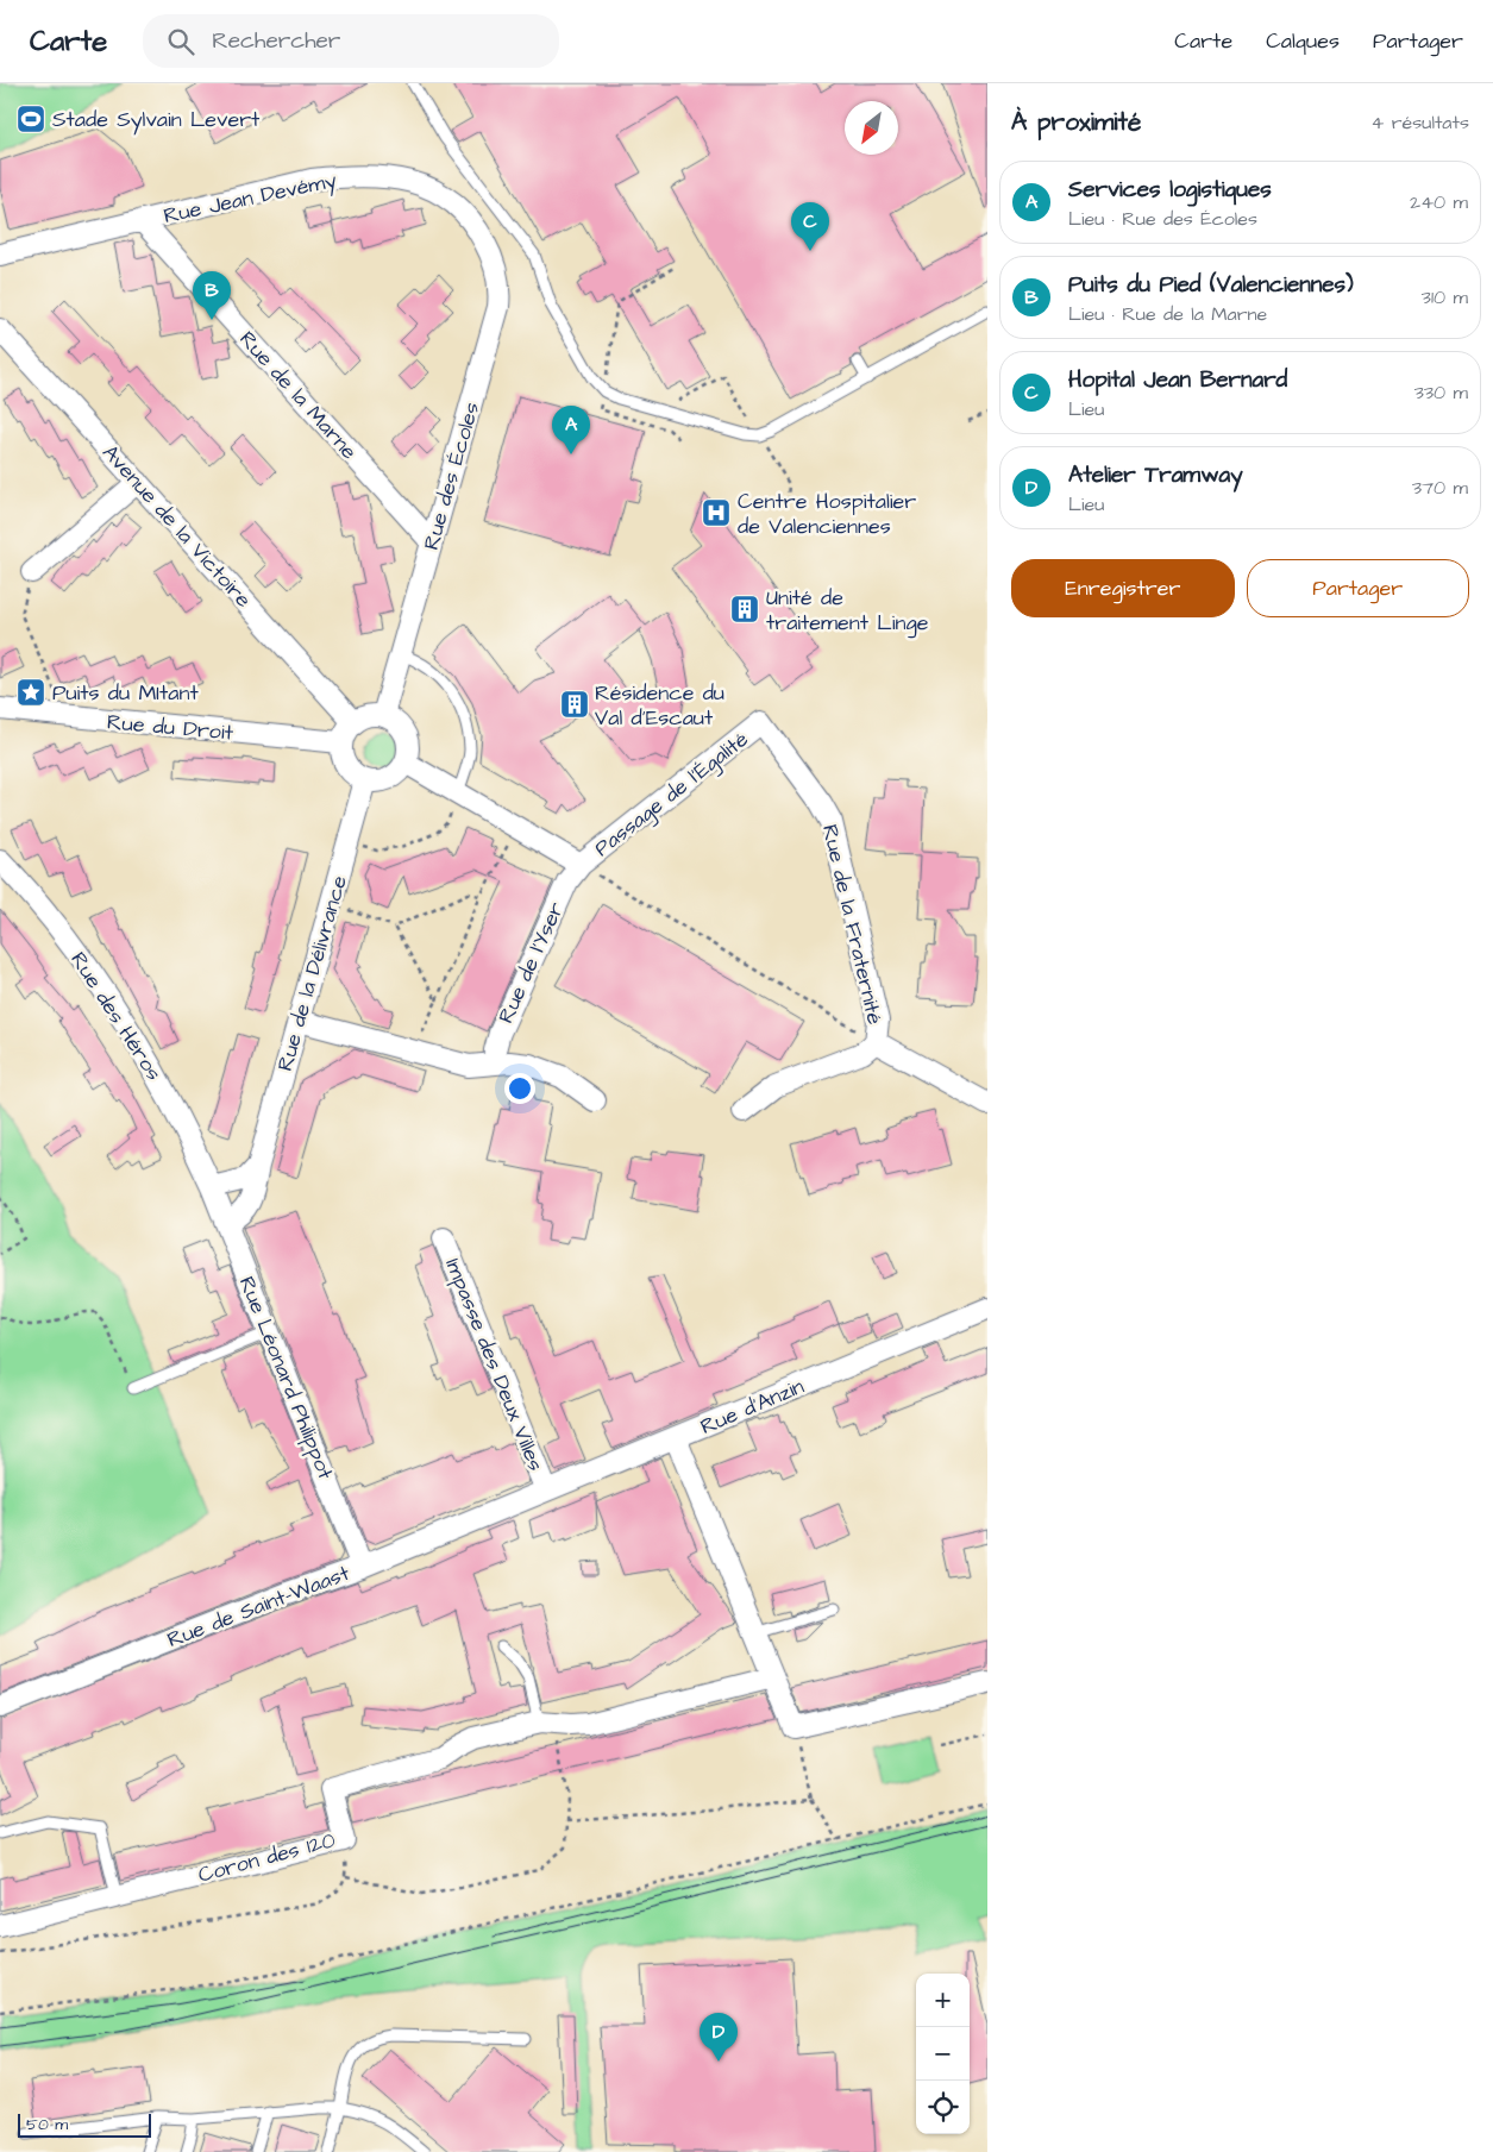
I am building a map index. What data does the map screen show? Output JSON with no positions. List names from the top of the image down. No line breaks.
{"streets":{"street":["Rue Jean Devémy","Rue de la Marne","Rue des Écoles","Avenue de la Victoire","Rue du Droit","Passage de l'Égalité","Rue de la Fraternité","Rue de l'Yser","Rue de la Délivrance","Rue des Héros","Impasse des Deux Villes","Rue Léonard Philippot","Rue d'Anzin","Rue de Saint-Waast","Coron des 120"]},"crossings":[["Rue Jean Devémy","Rue de la Marne"],["Rue Jean Devémy","Rue des Écoles"],["Rue de la Marne","Rue des Écoles"],["Rue des Écoles","Avenue de la Victoire"],["Rue des Écoles","Rue du Droit"],["Rue des Écoles","Rue de la Délivrance"],["Avenue de la Victoire","Rue du Droit"],["Avenue de la Victoire","Rue de la Délivrance"],["Rue du Droit","Rue de la Délivrance"],["Passage de l'Égalité","Rue de la Fraternité"],["Passage de l'Égalité","Rue de l'Yser"],["Rue de la Délivrance","Rue Léonard Philippot"],["Rue des Héros","Rue Léonard Philippot"],["Impasse des Deux Villes","Rue d'Anzin"],["Rue Léonard Philippot","Rue de Saint-Waast"],["Rue d'Anzin","Rue de Saint-Waast"]],"places":{"sports":["Stade Sylvain Levert"],"hospital":["Centre Hospitalier de Valenciennes"],"building":["Unité de traitement Linge","Résidence du Val d'Escaut"],"place":["Puits du MItant"]},"scale_bar":"50 m","north":"bottom left","page":{"header":"Carte","search":"Rechercher","nav":["Carte","Calques","Partager"],"heading":["À proximité","4 résultats"],"list":[{"mark":"A","name":"Services logistiques","note":"Lieu · Rue des Écoles","value":"240 m"},{"mark":"B","name":"Puits du Pied (Valenciennes)","note":"Lieu · Rue de la Marne","value":"310 m"},{"mark":"C","name":"Hopital Jean Bernard","note":"Lieu","value":"330 m"},{"mark":"D","name":"Atelier Tramway","note":"Lieu","value":"370 m"}],"pins":["C","B","A","D"],"buttons":["Enregistrer","Partager"],"map_buttons":["+","−"],"scale":"50 m"}}
